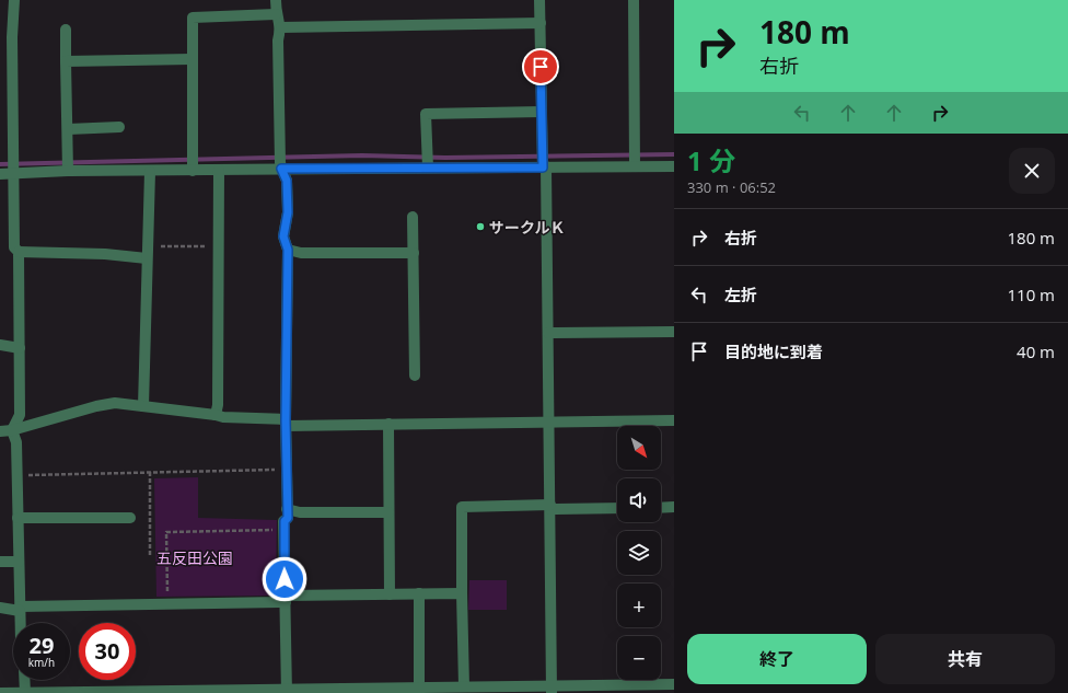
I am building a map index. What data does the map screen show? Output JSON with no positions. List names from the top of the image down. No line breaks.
{"parks":["五反田公園"],"places":["サークルＫ"],"north":"bottom right","page":{"turn":["180 m","右折"],"heading":["1 分","330 m · 06:52"],"list":[{"name":"右折","value":"180 m"},{"name":"左折","value":"110 m"},{"name":"目的地に到着","value":"40 m"}],"map_buttons":["+","−"],"speed":"29 km/h","limit":"30","buttons":["終了","共有"]}}
